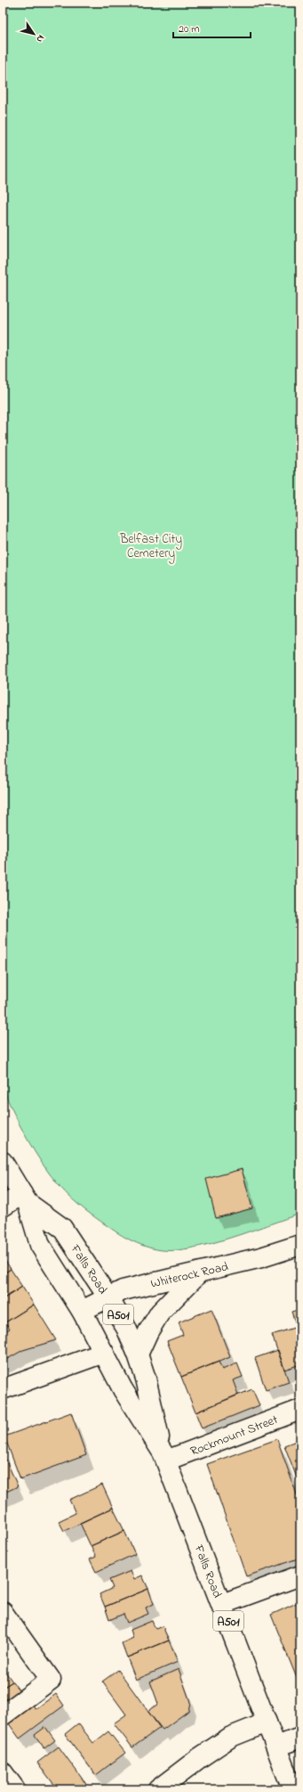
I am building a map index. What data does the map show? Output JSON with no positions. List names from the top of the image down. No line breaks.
{"streets":{"main road":["Falls Road","Whiterock Road","A501","Rockmount Street"]},"crossings":[["Falls Road","Whiterock Road"],["Falls Road","Rockmount Street"]],"parks":["Belfast City Cemetery"],"scale_bar":"20 m","north":"bottom right"}
